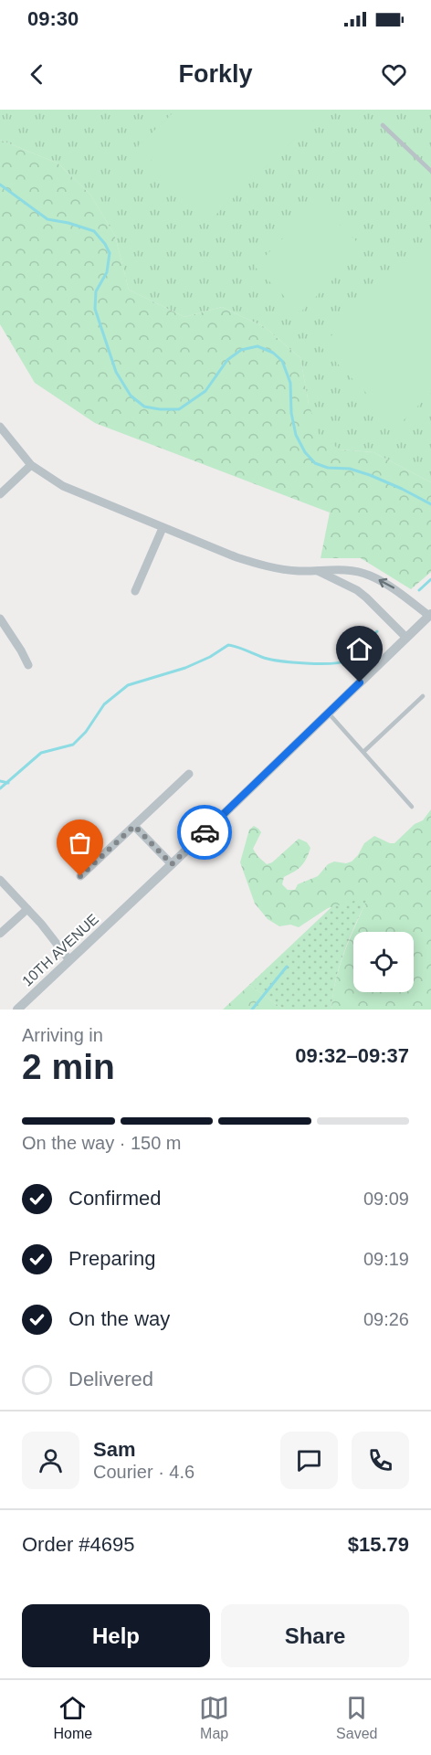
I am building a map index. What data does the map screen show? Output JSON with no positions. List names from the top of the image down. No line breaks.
{"streets":{"street":["10TH AVENUE"]},"page":{"status":"09:30","header":"Forkly","heading":["2 min","Arriving in","09:32–09:37"],"panel":["Sam","Courier · 4.6","Order #4695","$15.79"],"bar":"On the way · 150 m","list":[["Confirmed","09:09"],["Preparing","09:19"],["On the way","09:26"],"Delivered"],"buttons":["Help","Share"],"tabs":["Home","Map","Saved"]}}
